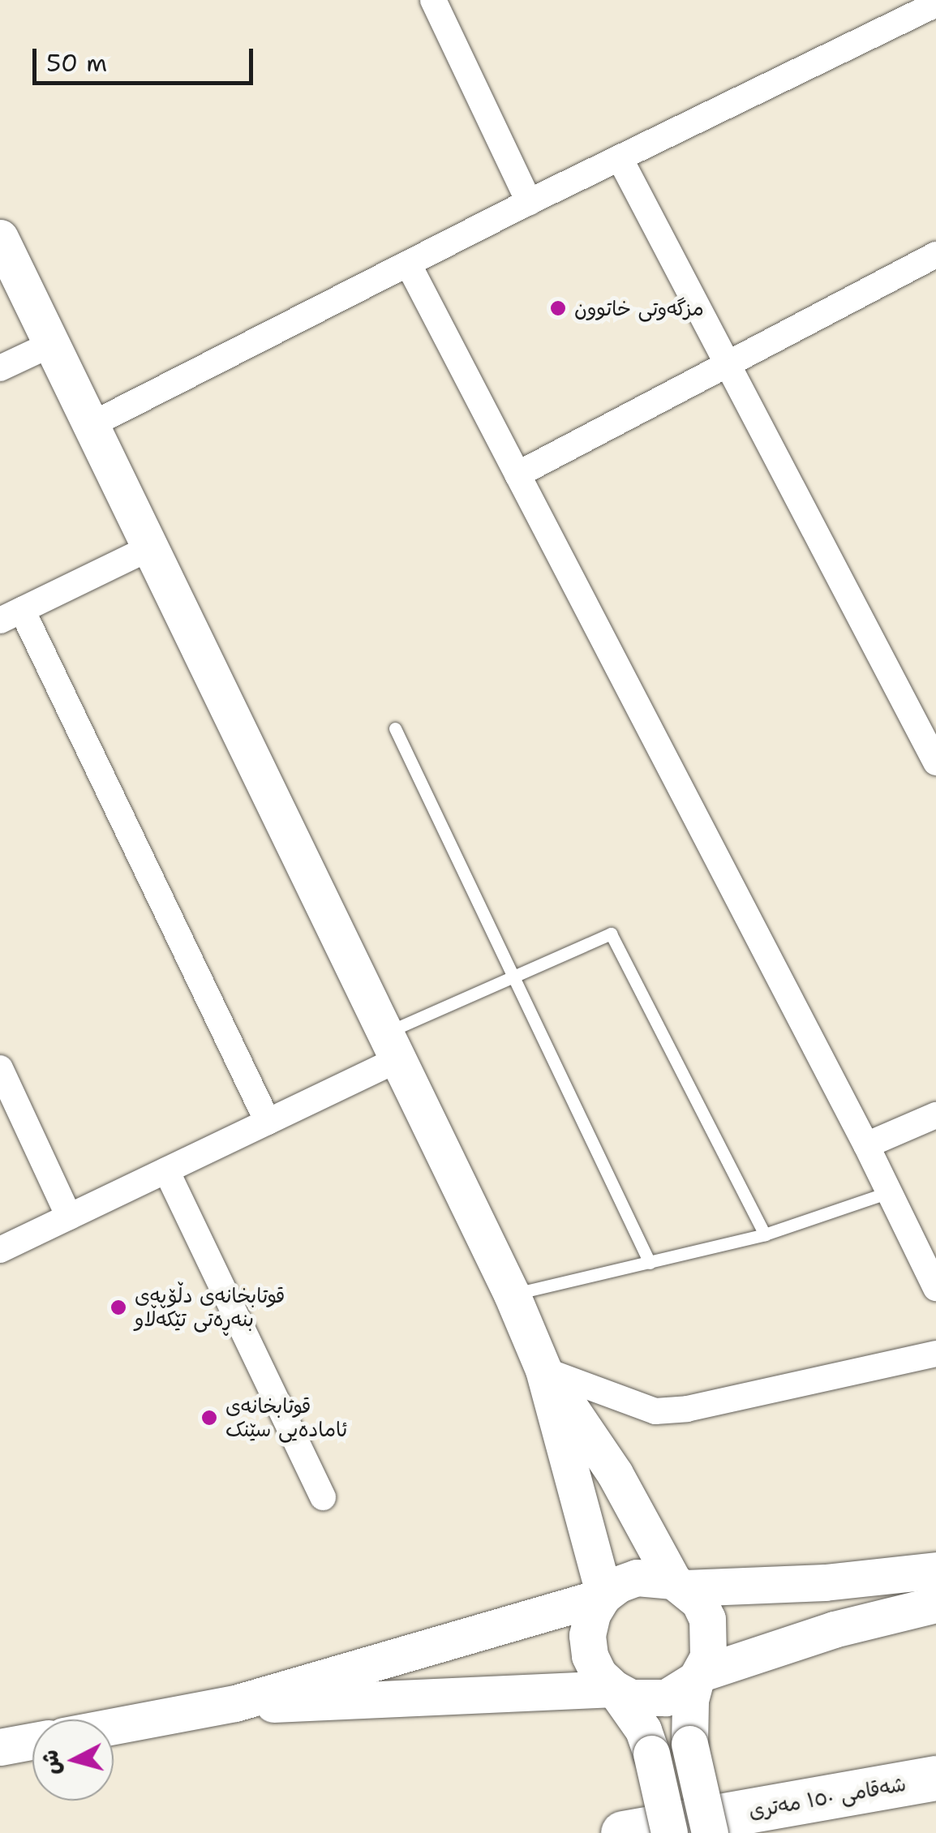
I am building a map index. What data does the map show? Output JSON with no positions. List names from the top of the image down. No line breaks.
{"streets":{"highway":["شەقامی ١٥٠ مەتری"]},"places":["مزگەوتی خاتوون","قوتابخانەی دڵۆپەی بنەڕەتی تێکەڵاو","قوتابخانەی ئامادەیی سێنک"],"scale_bar":"50 m","north":"left"}
